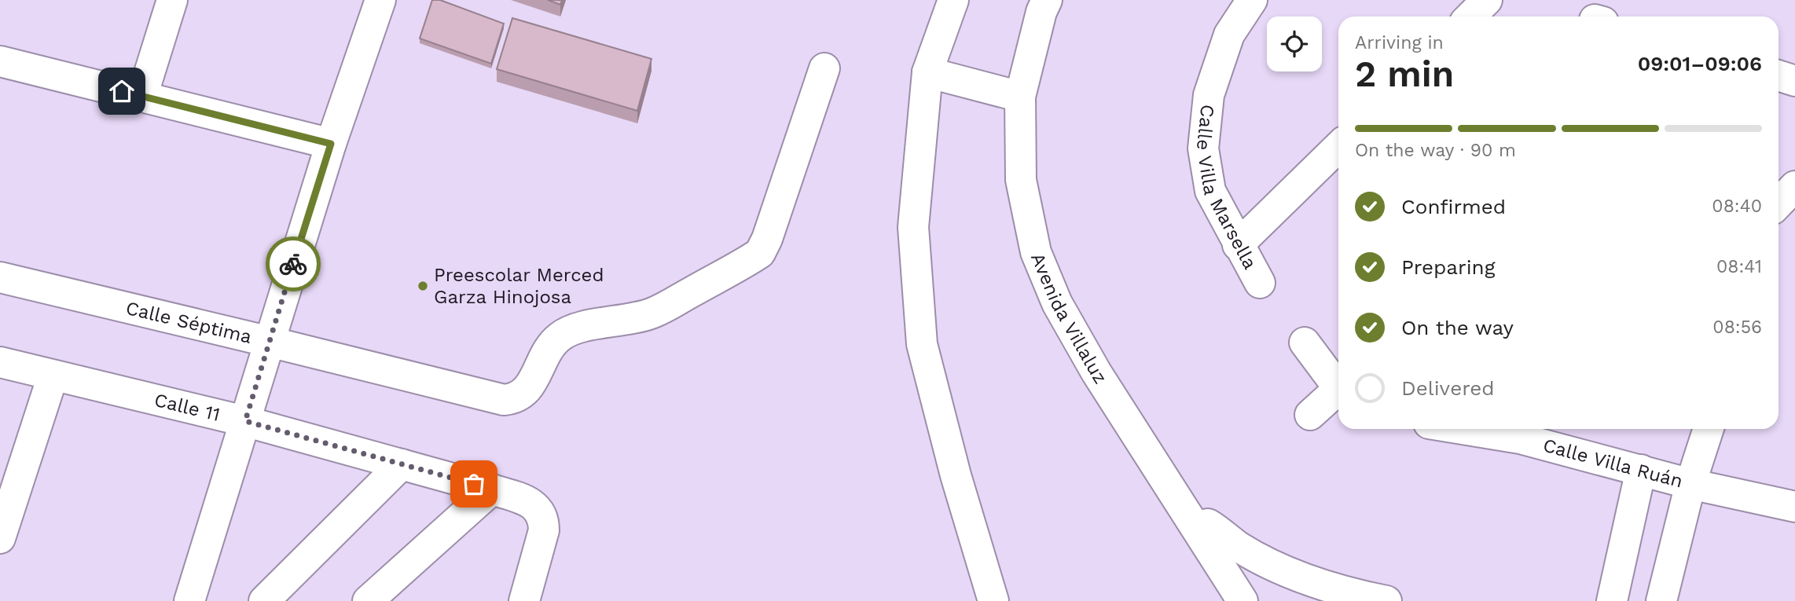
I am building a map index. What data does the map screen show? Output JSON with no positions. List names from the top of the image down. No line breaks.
{"streets":{"street":["Calle Villa Marsella","Avenida Villaluz","Calle Séptima","Calle 11","Calle Villa Ruán"]},"places":["Preescolar Merced Garza Hinojosa"],"page":{"heading":["2 min","Arriving in","09:01–09:06"],"bar":"On the way · 90 m","list":[["Confirmed","08:40"],["Preparing","08:41"],["On the way","08:56"],"Delivered"]}}
